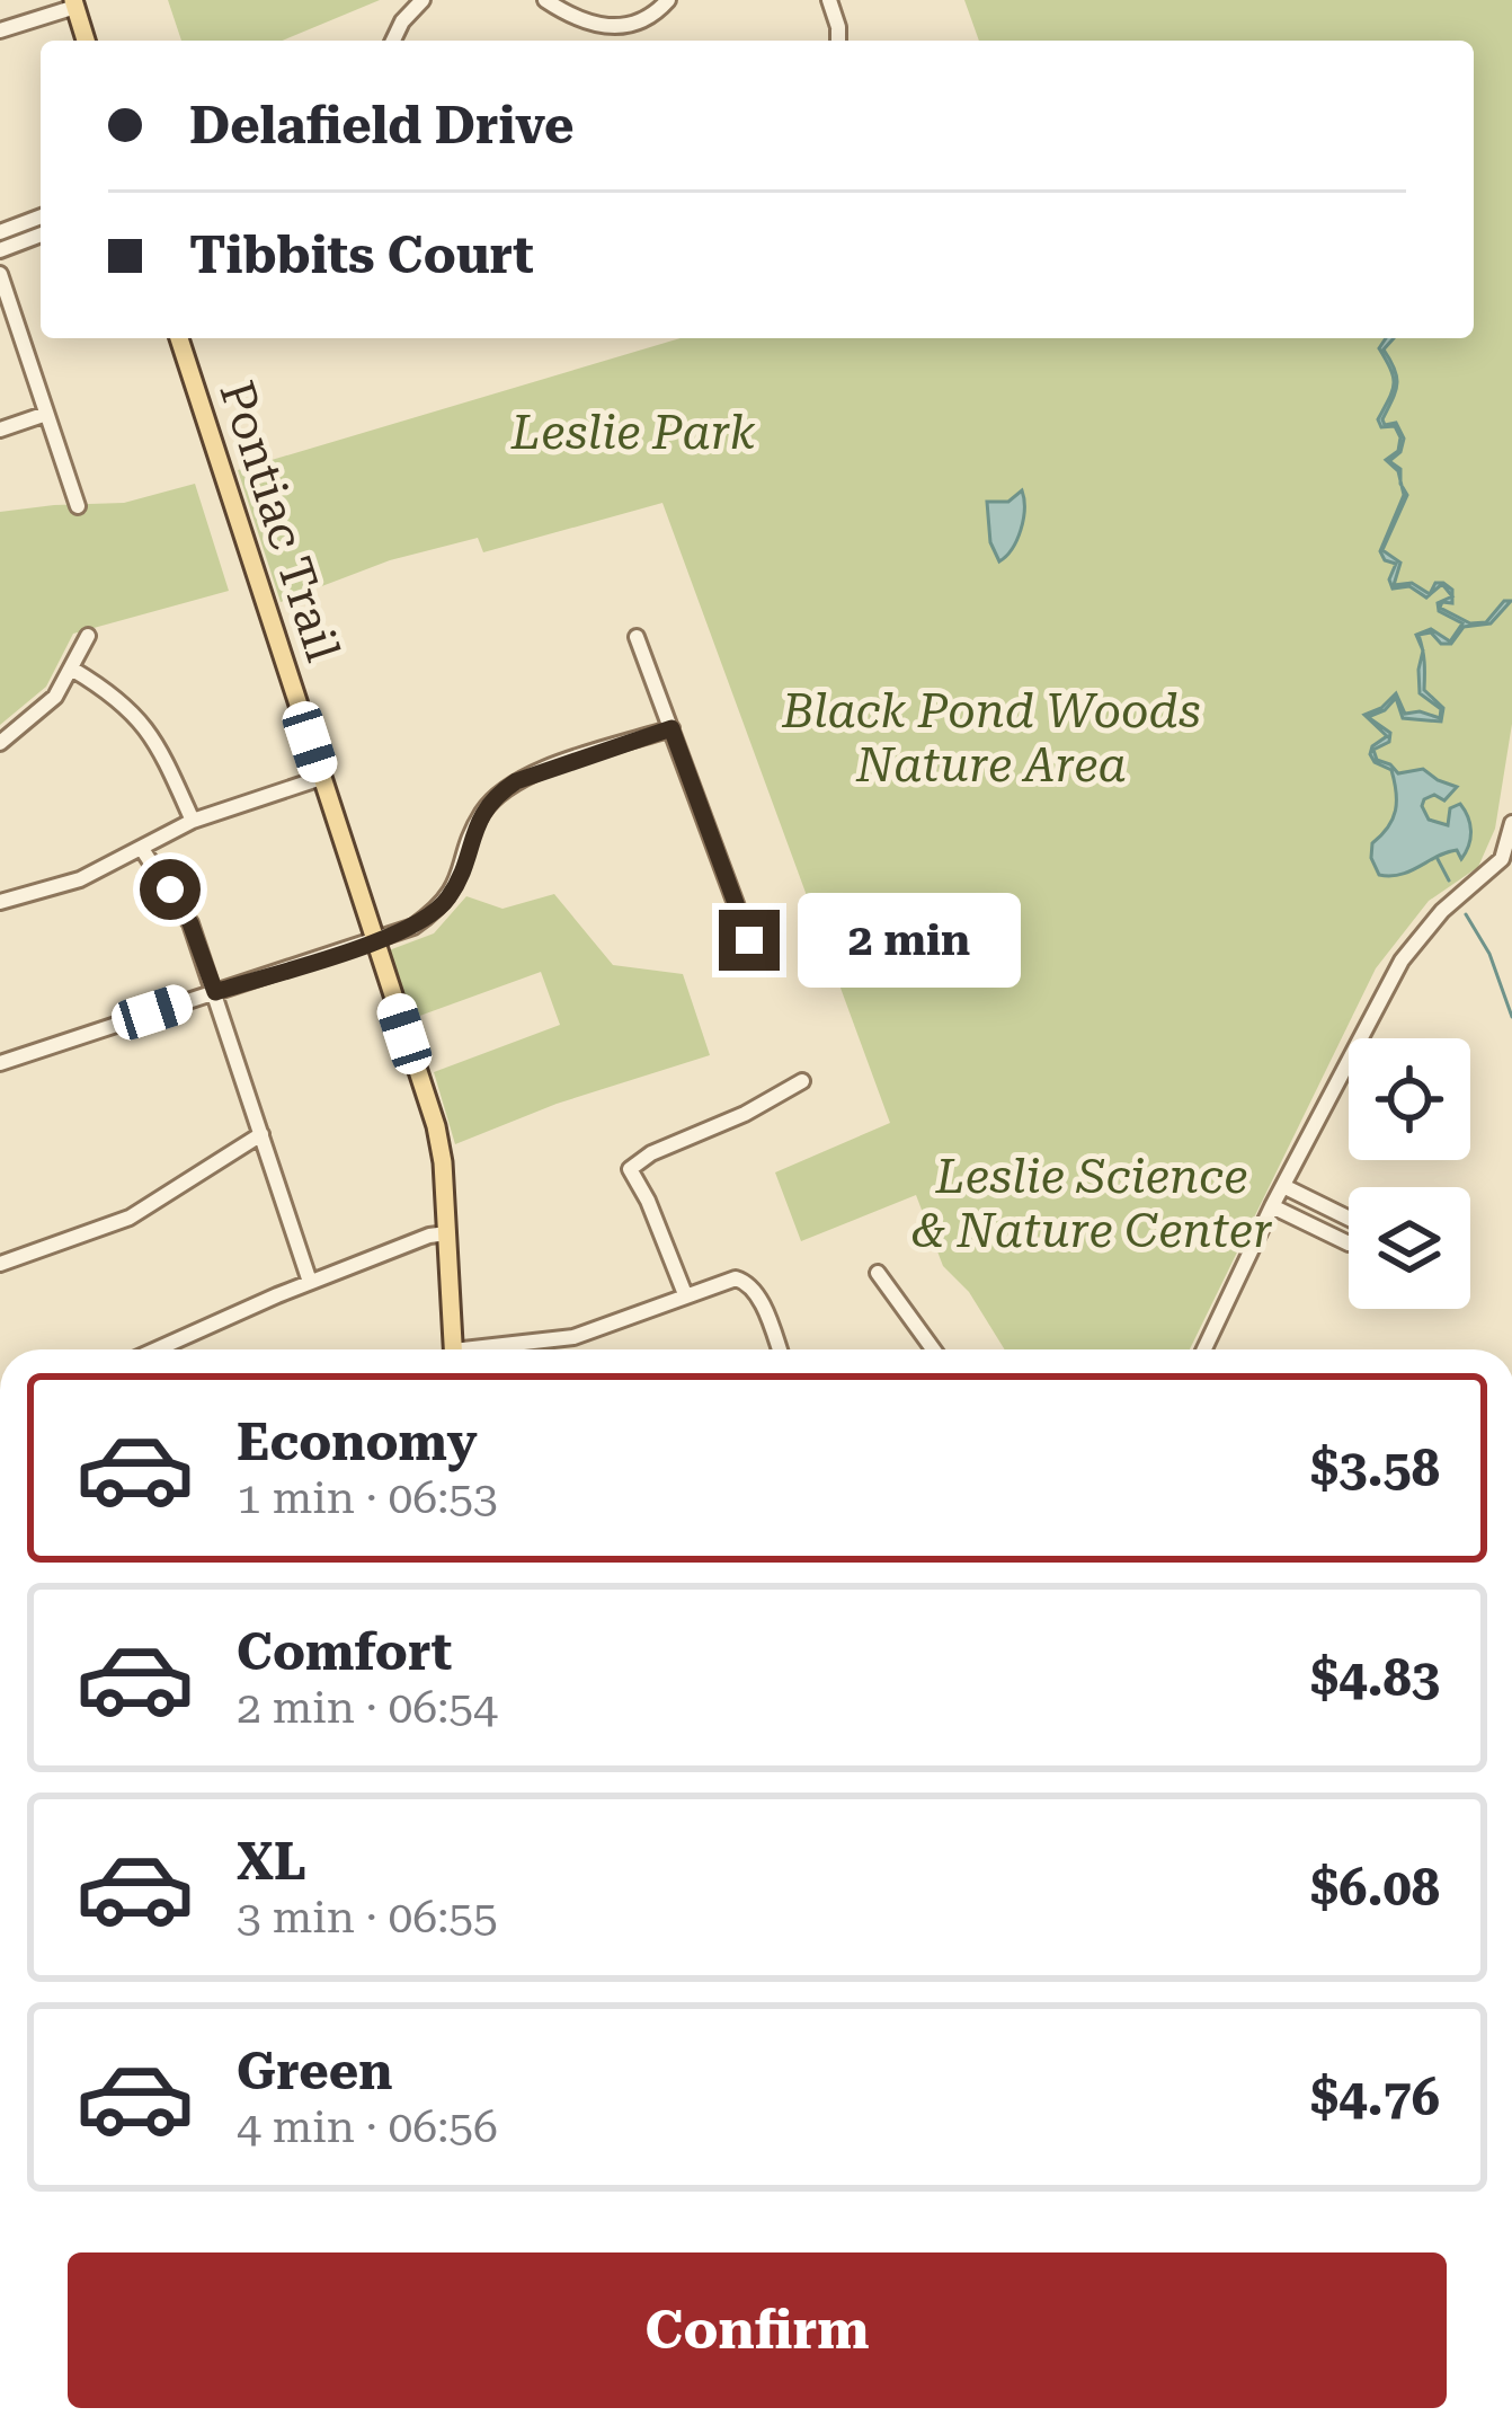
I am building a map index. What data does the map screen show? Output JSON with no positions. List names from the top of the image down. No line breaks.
{"streets":{"main road":["Pontiac Trail"]},"parks":["Leslie Park","Black Pond Woods Nature Area","Leslie Science & Nature Center"],"page":{"banner":["Delafield Drive","Tibbits Court"],"bubble":"2 min","list":[{"name":"Economy","note":"1 min · 06:53","value":"$3.58"},{"name":"Comfort","note":"2 min · 06:54","value":"$4.83"},{"name":"XL","note":"3 min · 06:55","value":"$6.08"},{"name":"Green","note":"4 min · 06:56","value":"$4.76"}],"buttons":"Confirm"}}
